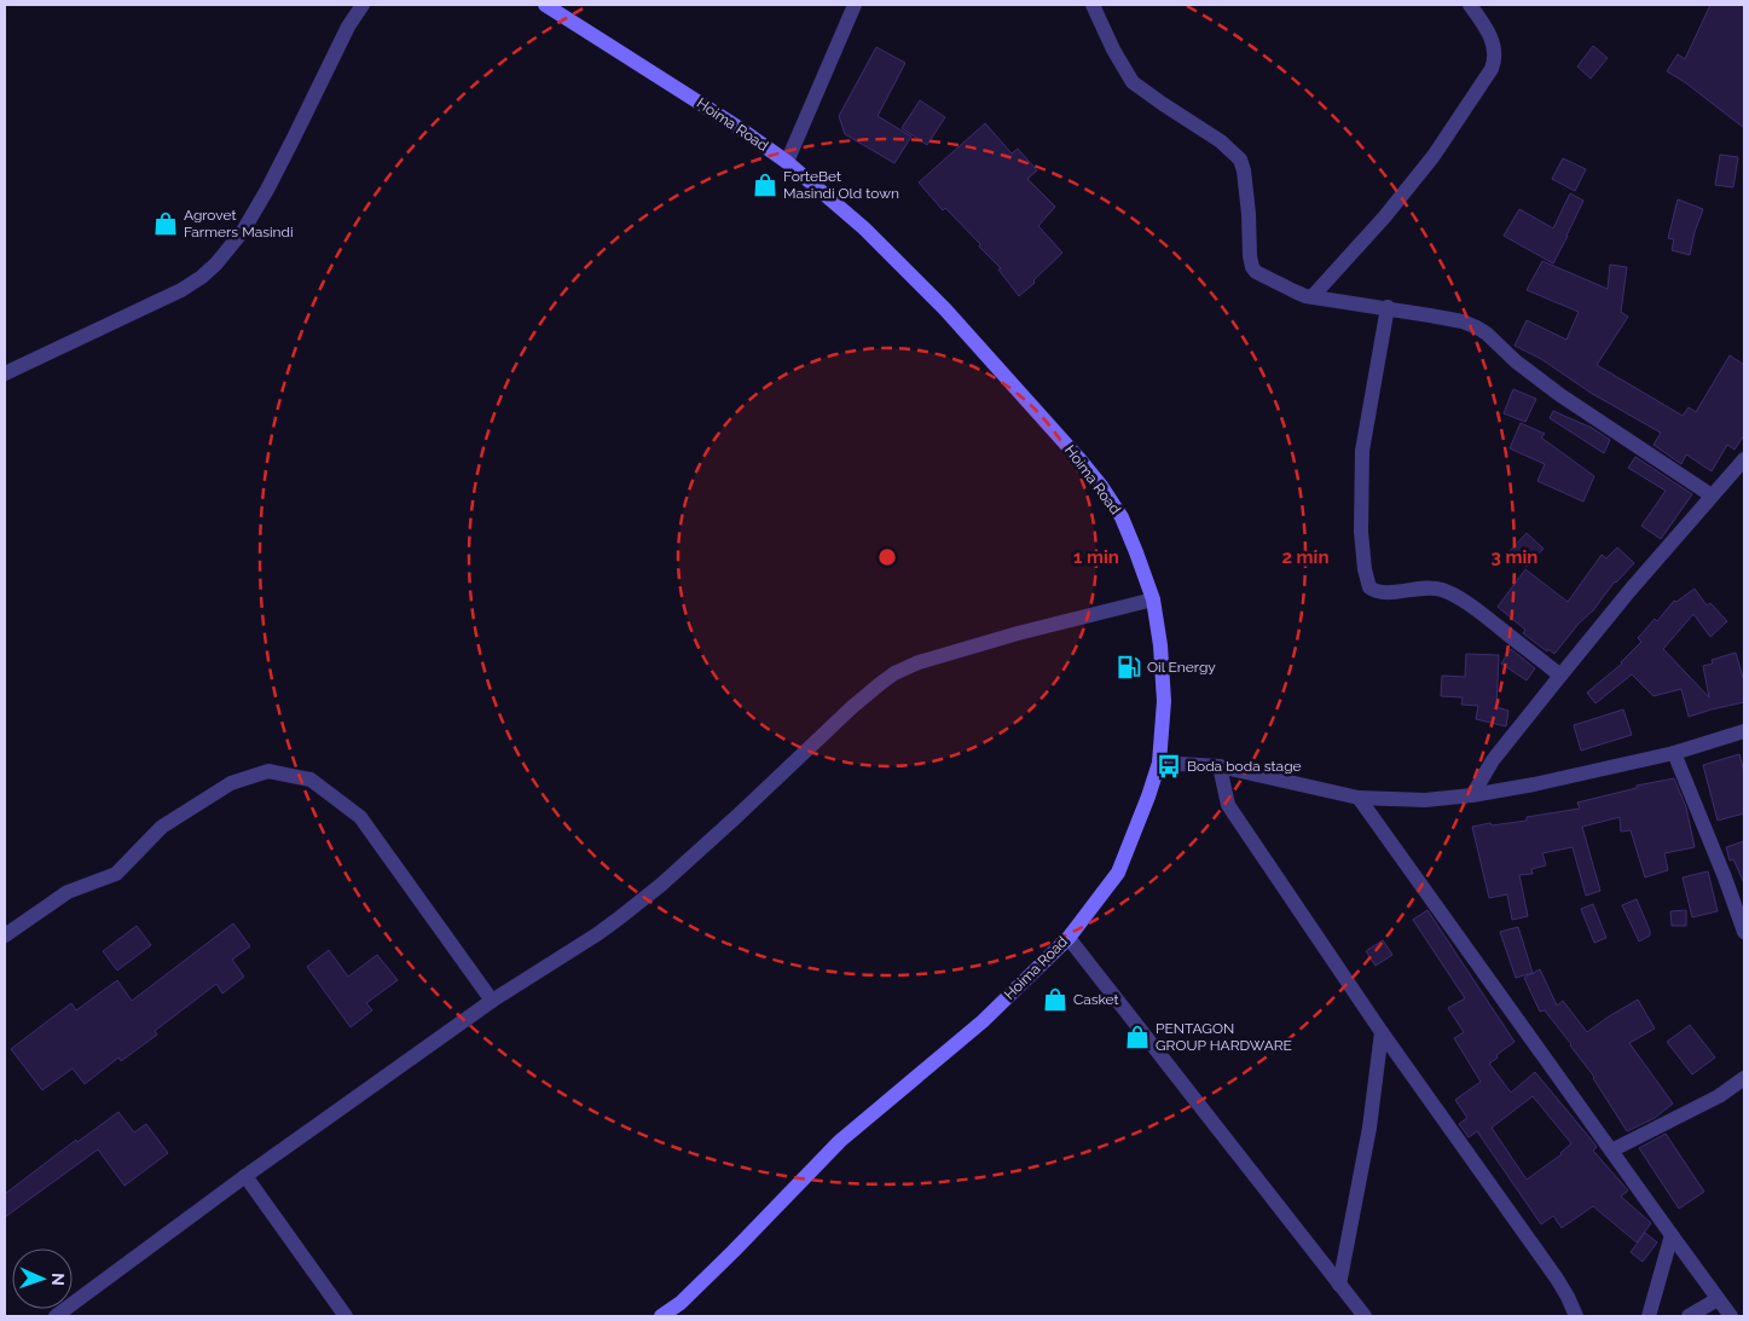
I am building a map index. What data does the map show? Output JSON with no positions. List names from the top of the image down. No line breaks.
{"streets":{"main road":["Hoima Road"]},"places":{"shop":["ForteBet Masindi Old town","Agrovet Farmers Masindi","Casket","PENTAGON GROUP HARDWARE"],"fuel station":["Oil Energy"],"bus stop":["Boda boda stage"]},"north":"right","rings":["1 min","2 min","3 min"]}
